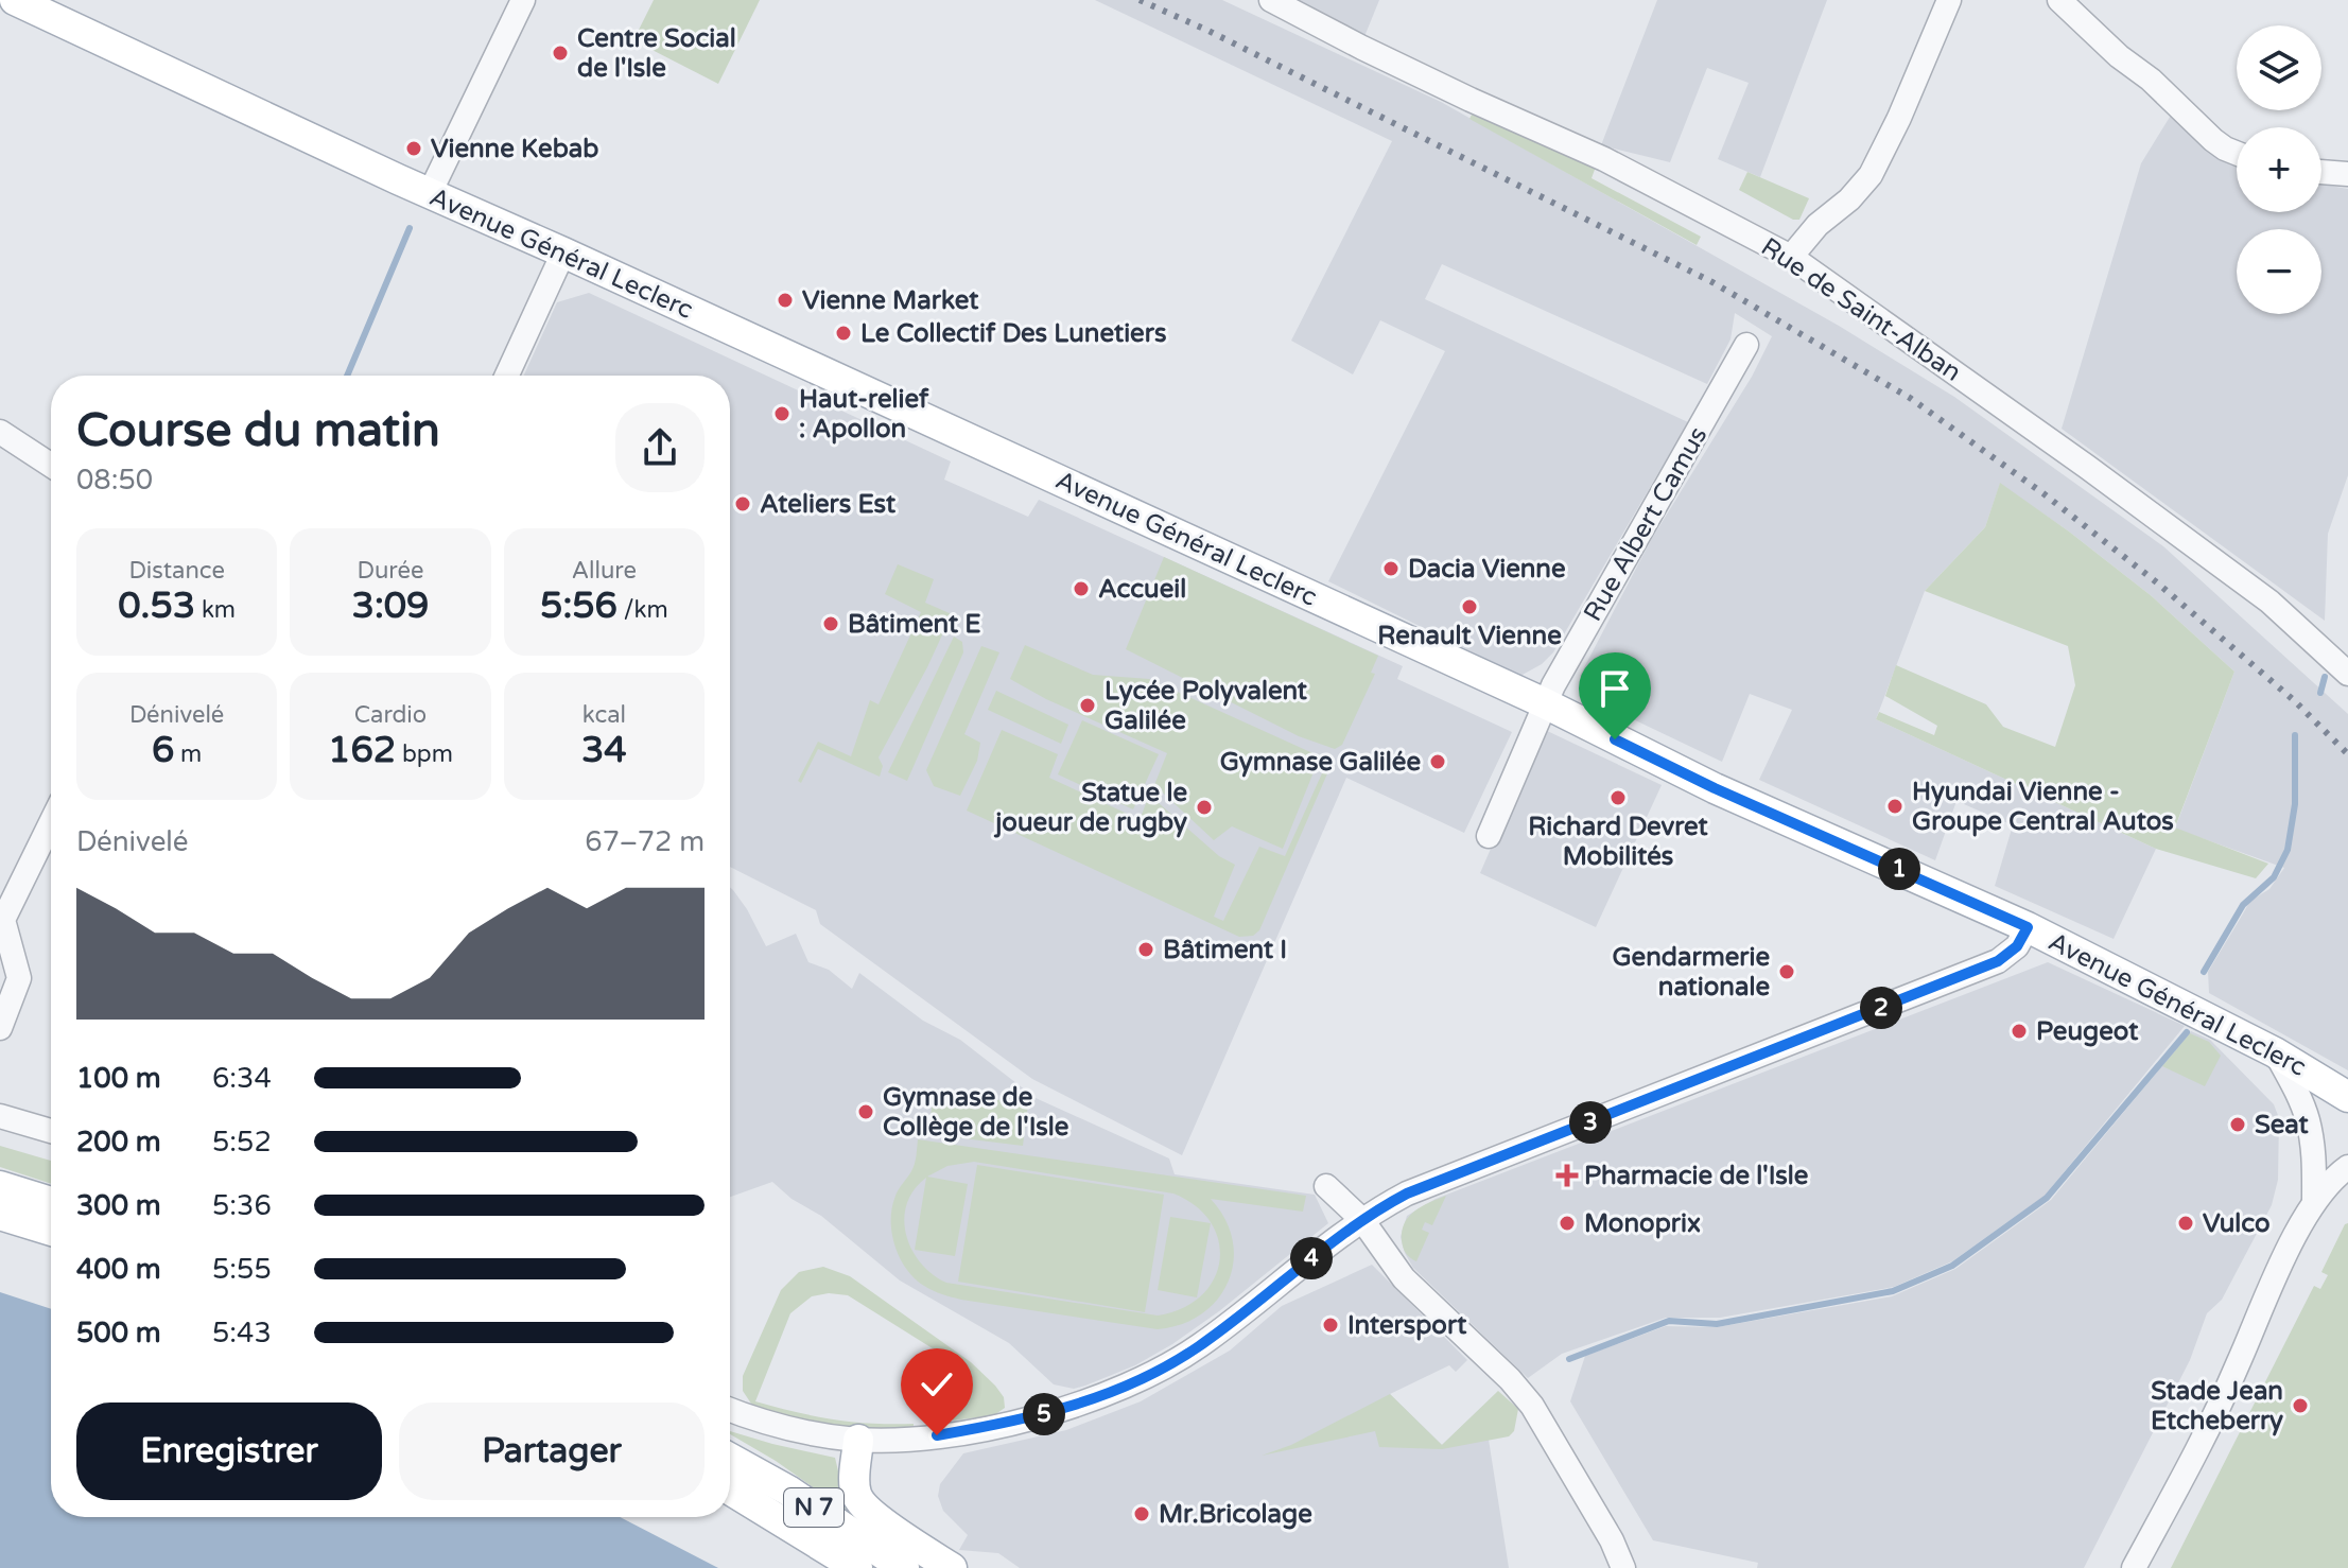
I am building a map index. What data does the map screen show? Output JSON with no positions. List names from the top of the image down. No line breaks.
{"streets":{"main road":["Avenue Général Leclerc","N 7"],"street":["Rue de Saint-Alban","Rue Albert Camus"]},"crossings":[["Avenue Général Leclerc","Rue Albert Camus"]],"places":{"other":["Centre Social de l'Isle","Vienne Kebab","Vienne Market","Le Collectif Des Lunetiers","Haut-relief : Apollon","Ateliers Est","Dacia Vienne","Accueil","Renault Vienne","Bâtiment E","Lycée Polyvalent Galilée","Gymnase Galilée","Richard Devret Mobilités","Hyundai Vienne - Groupe Central Autos","Statue le joueur de rugby","Bâtiment I","Gendarmerie nationale","Peugeot","Gymnase de Collège de l'Isle","Seat","Monoprix","Vulco","Intersport","Stade Jean Etcheberry","Mr.Bricolage"],"health":["Pharmacie de l'Isle"]},"page":{"map_buttons":["+","−"],"heading":["Course du matin","08:50"],"stats":[["Distance","0.53 km"],["Durée","3:09"],["Allure","5:56 /km"],["Dénivelé","6 m"],["Cardio","162 bpm"],["kcal","34"]],"chart":["Dénivelé","67–72 m"],"pins":["1","2","3","4","5"],"list":[{"name":"100 m","note":"6:34"},{"name":"200 m","note":"5:52"},{"name":"300 m","note":"5:36"},{"name":"400 m","note":"5:55"},{"name":"500 m","note":"5:43"}],"buttons":["Enregistrer","Partager"]}}
